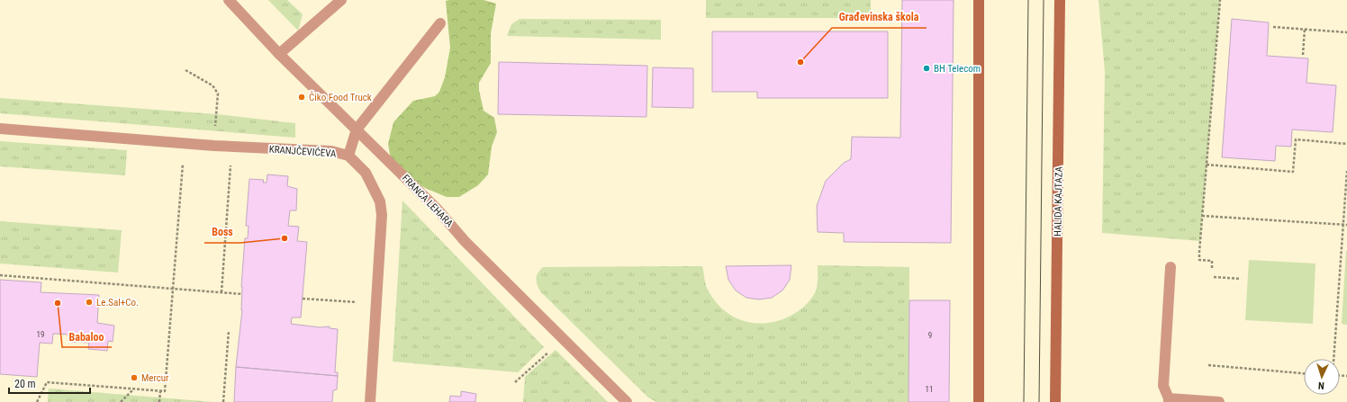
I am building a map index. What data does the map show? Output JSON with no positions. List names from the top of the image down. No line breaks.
{"streets":{"main road":["HALIDA KAJTAZA"],"street":["KRANJČEVIĆEVA","FRANCA LEHARA"]},"places":["Građevinska škola","BH Telecom","Čiko Food Truck","Boss","Le.Sal+Co.","Babaloo","Mercur"],"house_numbers":["19","9","11"],"scale_bar":"20 m","north":"bottom"}
